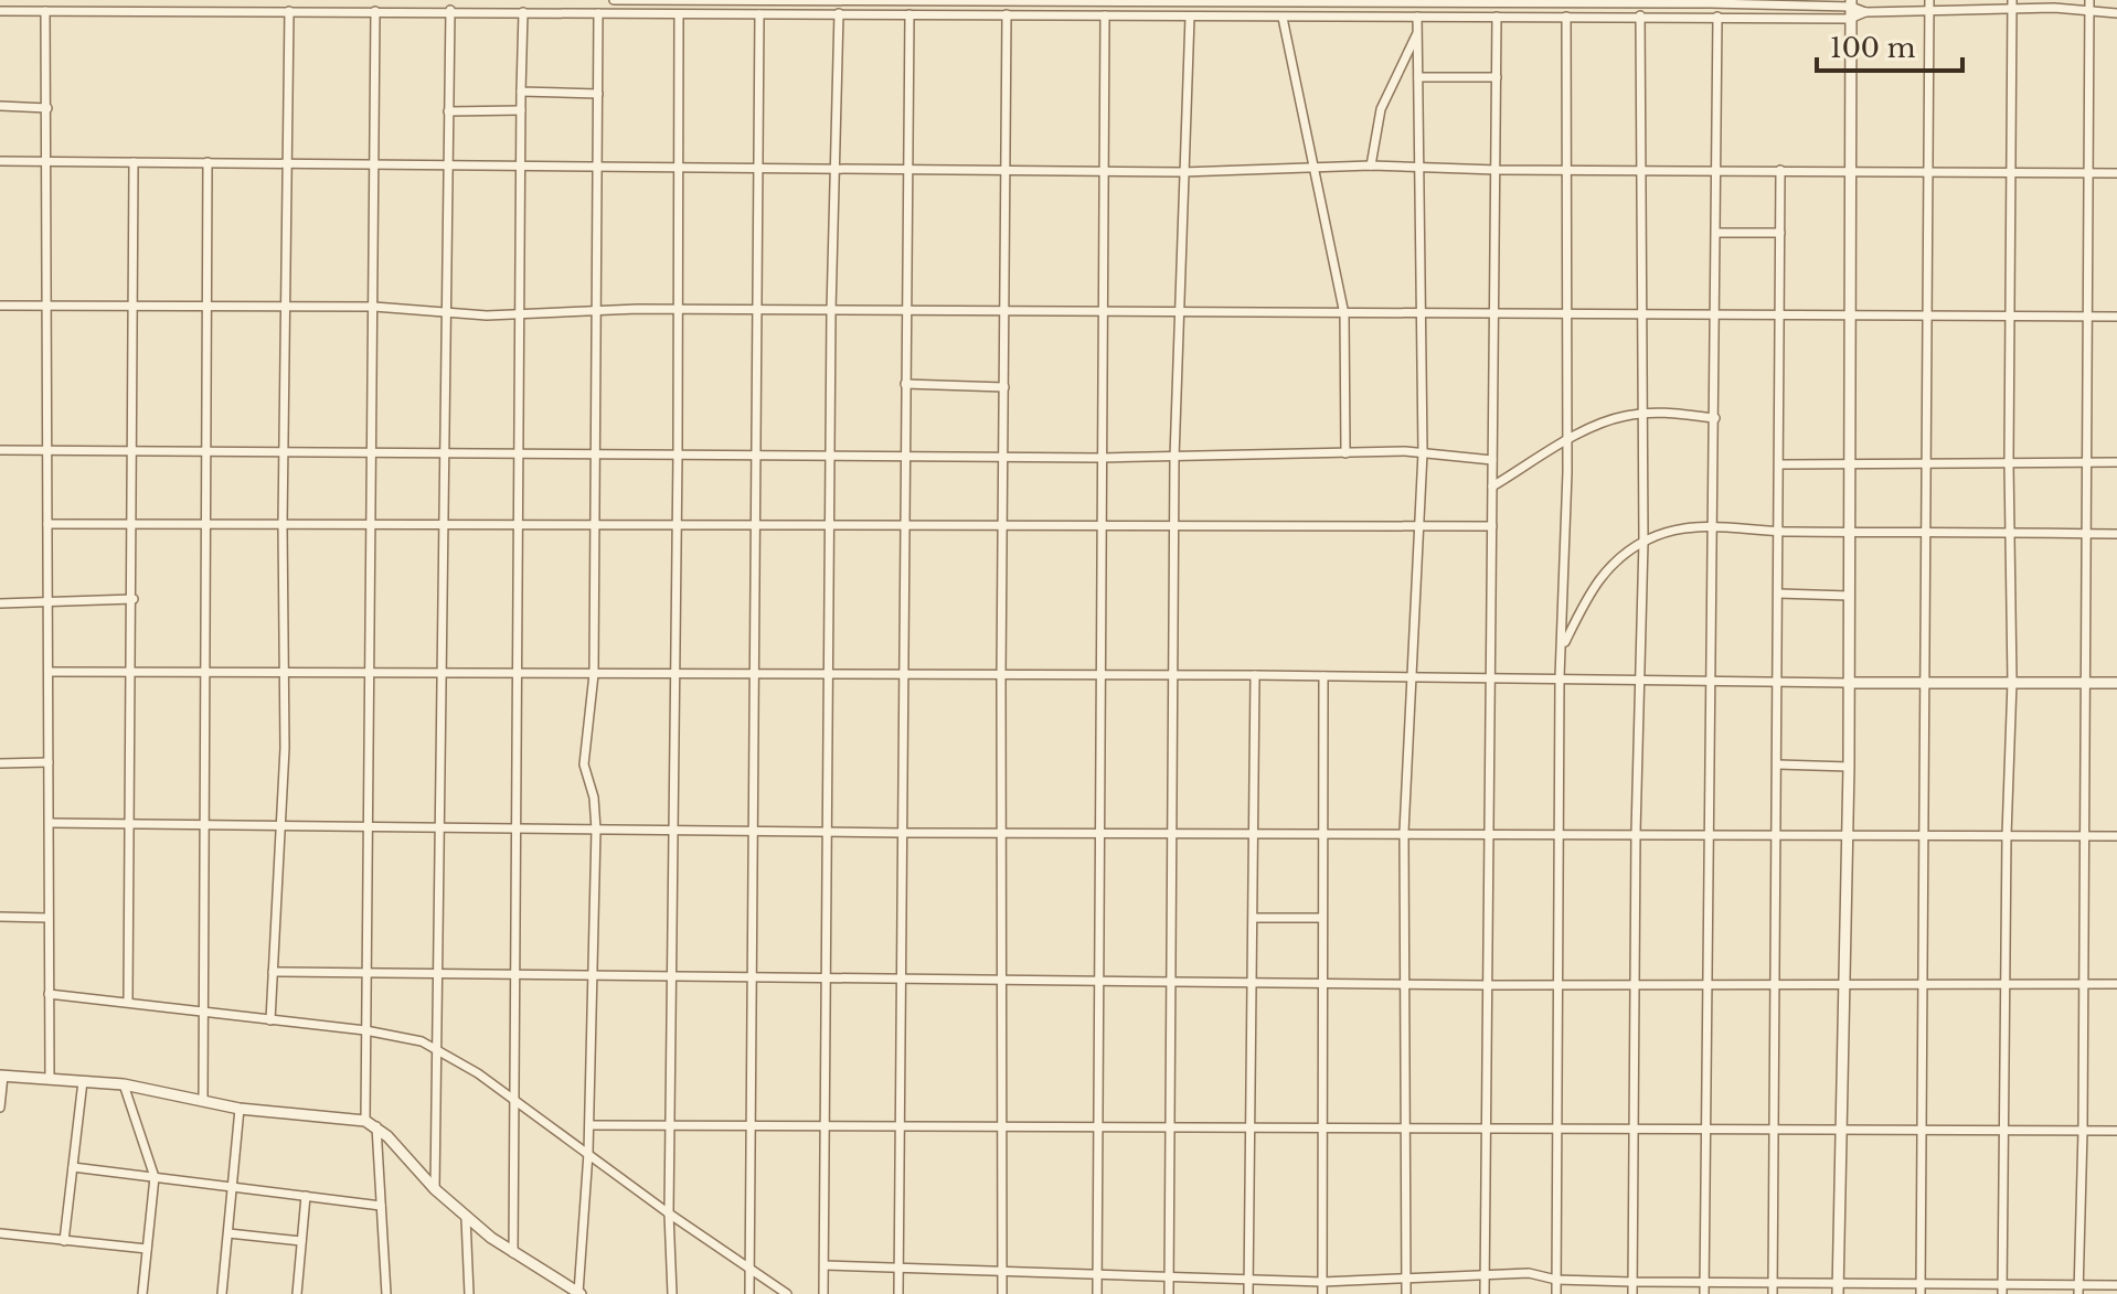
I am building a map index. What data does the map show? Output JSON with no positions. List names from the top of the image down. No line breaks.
{"scale_bar":"100 m"}
